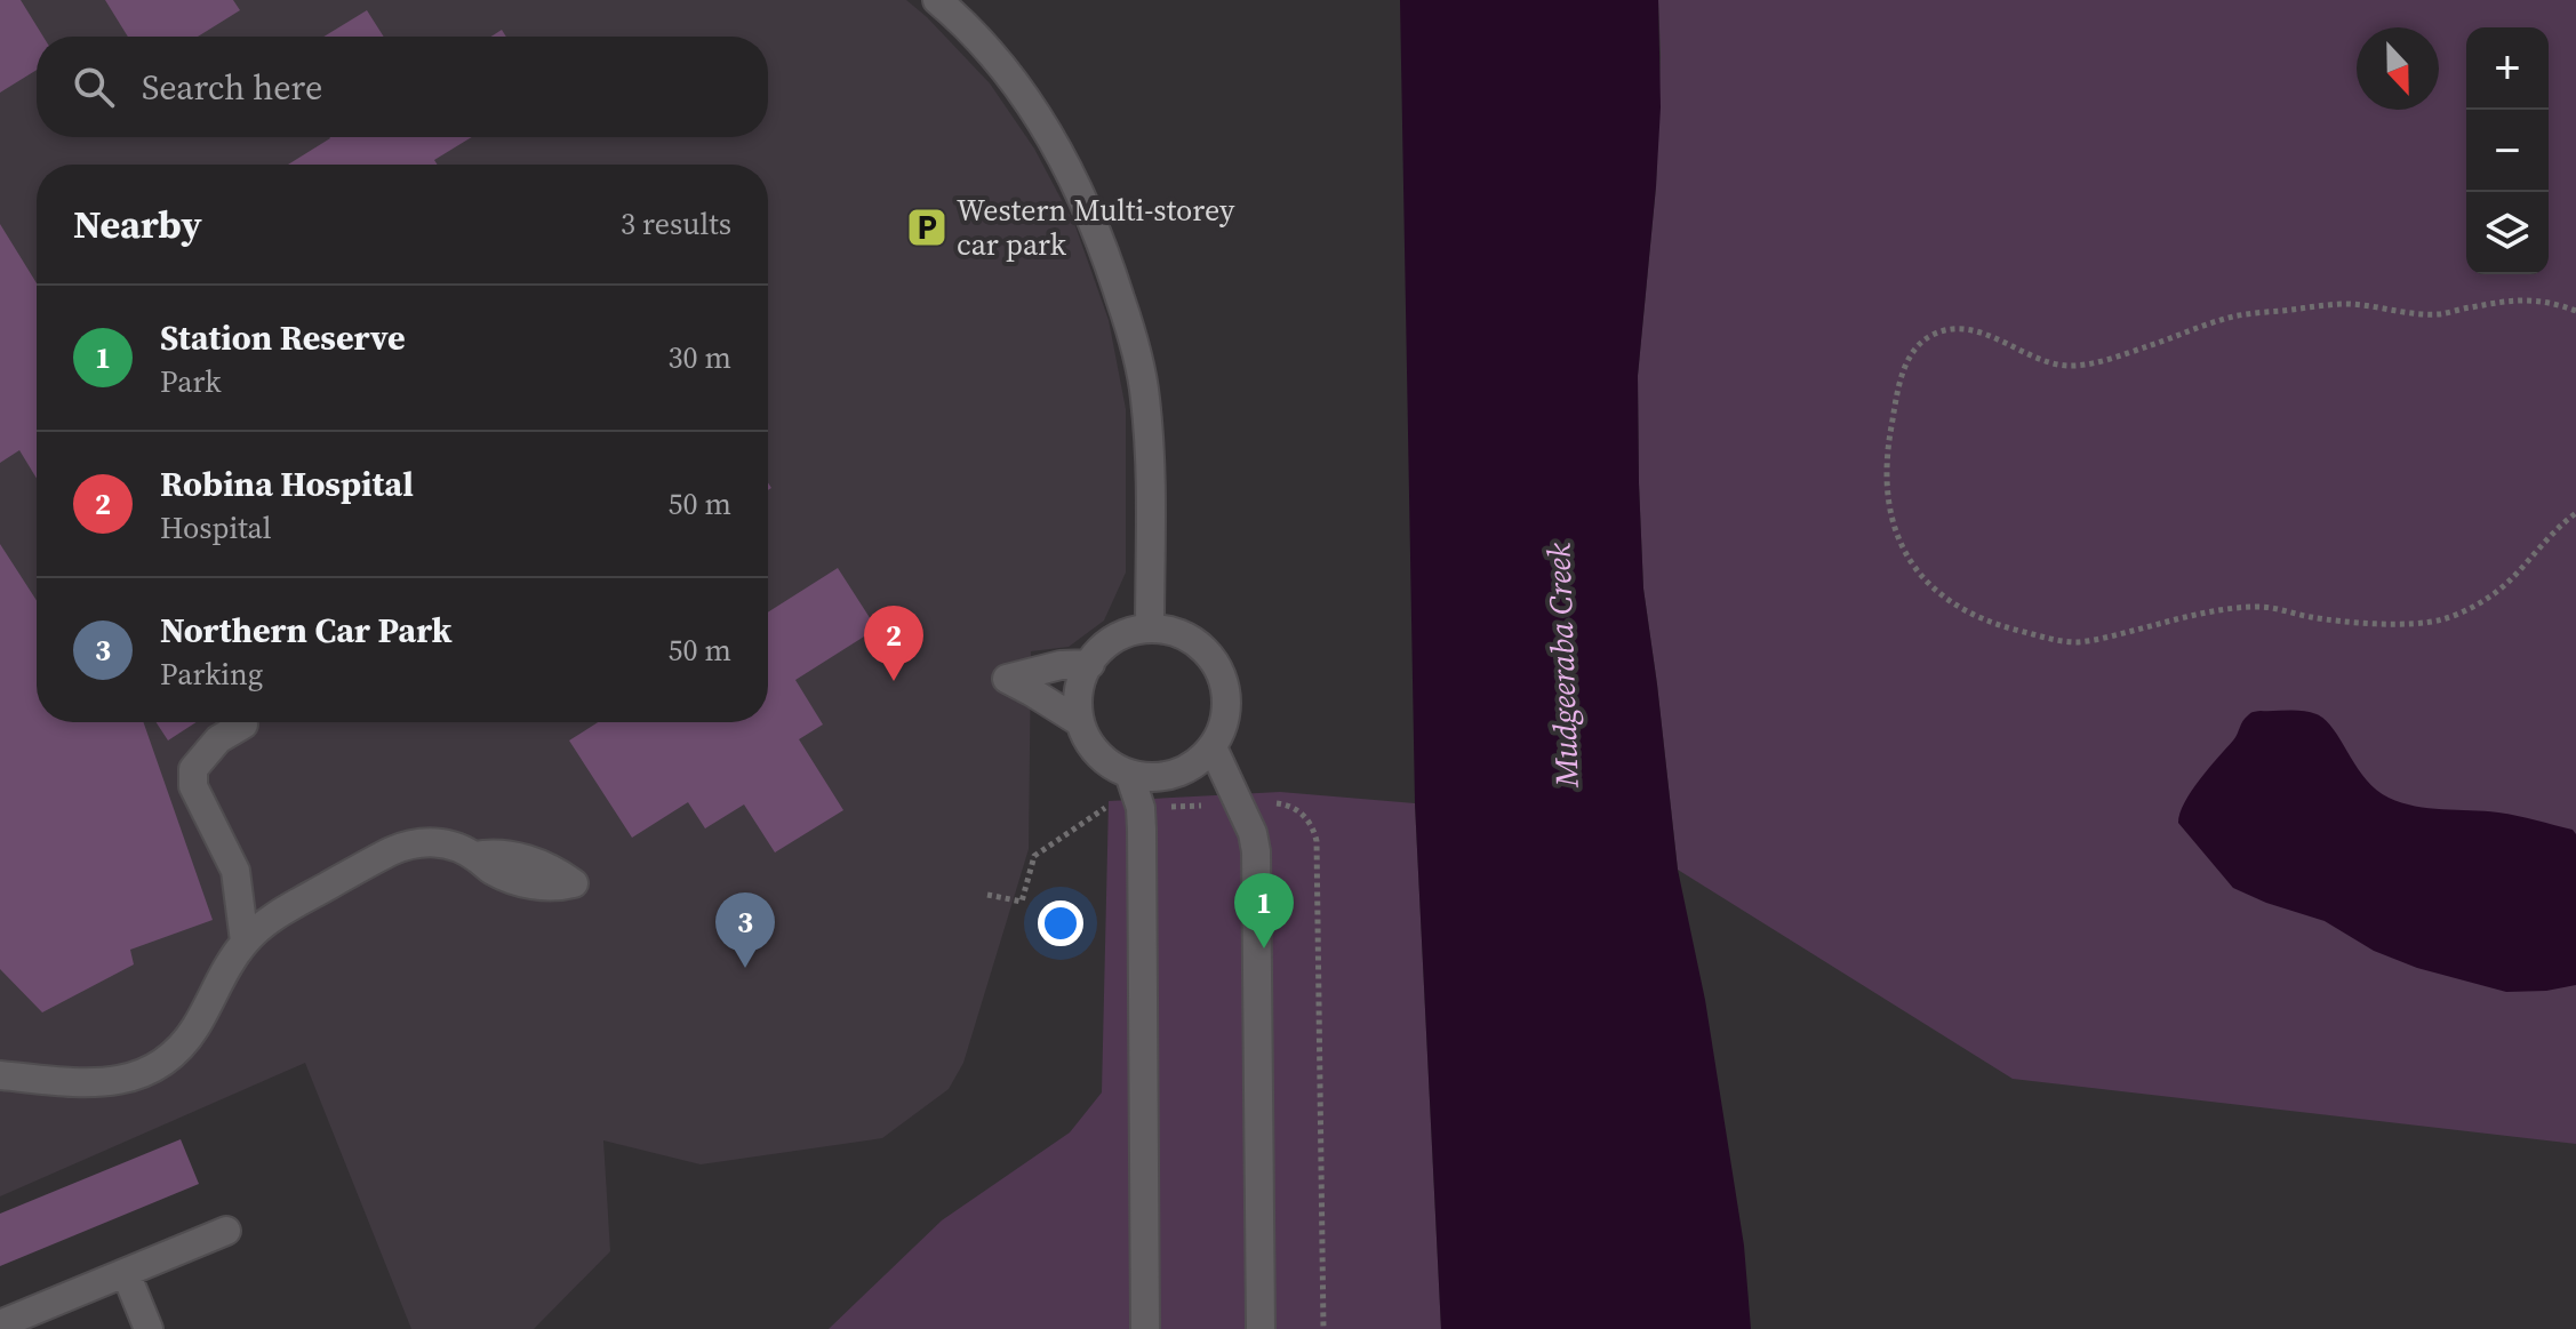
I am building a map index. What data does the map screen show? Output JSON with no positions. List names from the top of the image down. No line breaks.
{"water":["Mudgeeraba Creek"],"places":{"parking":["Western Multi-storey car park"]},"north":"bottom","page":{"map_buttons":["+","−"],"search":"Search here","heading":["Nearby","3 results"],"list":[{"mark":"1","name":"Station Reserve","note":"Park","value":"30 m"},{"mark":"2","name":"Robina Hospital","note":"Hospital","value":"50 m"},{"mark":"3","name":"Northern Car Park","note":"Parking","value":"50 m"}],"pins":["2","1","3"]}}
